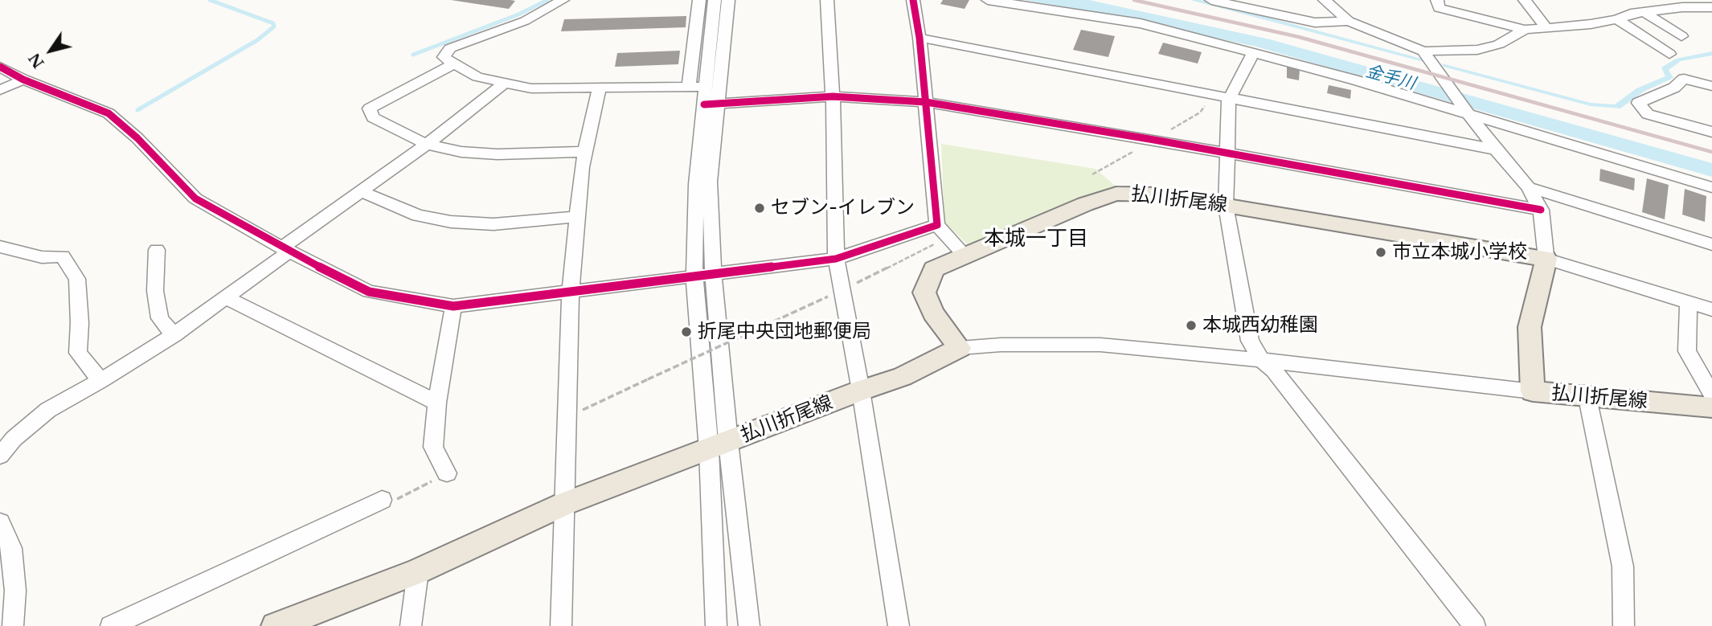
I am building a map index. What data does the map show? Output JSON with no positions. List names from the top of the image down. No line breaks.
{"streets":{"main road":["払川折尾線"]},"districts":["本城一丁目"],"water":["金手川"],"places":["セブン-イレブン","市立本城小学校","本城西幼稚園","折尾中央団地郵便局"],"north":"bottom left"}
